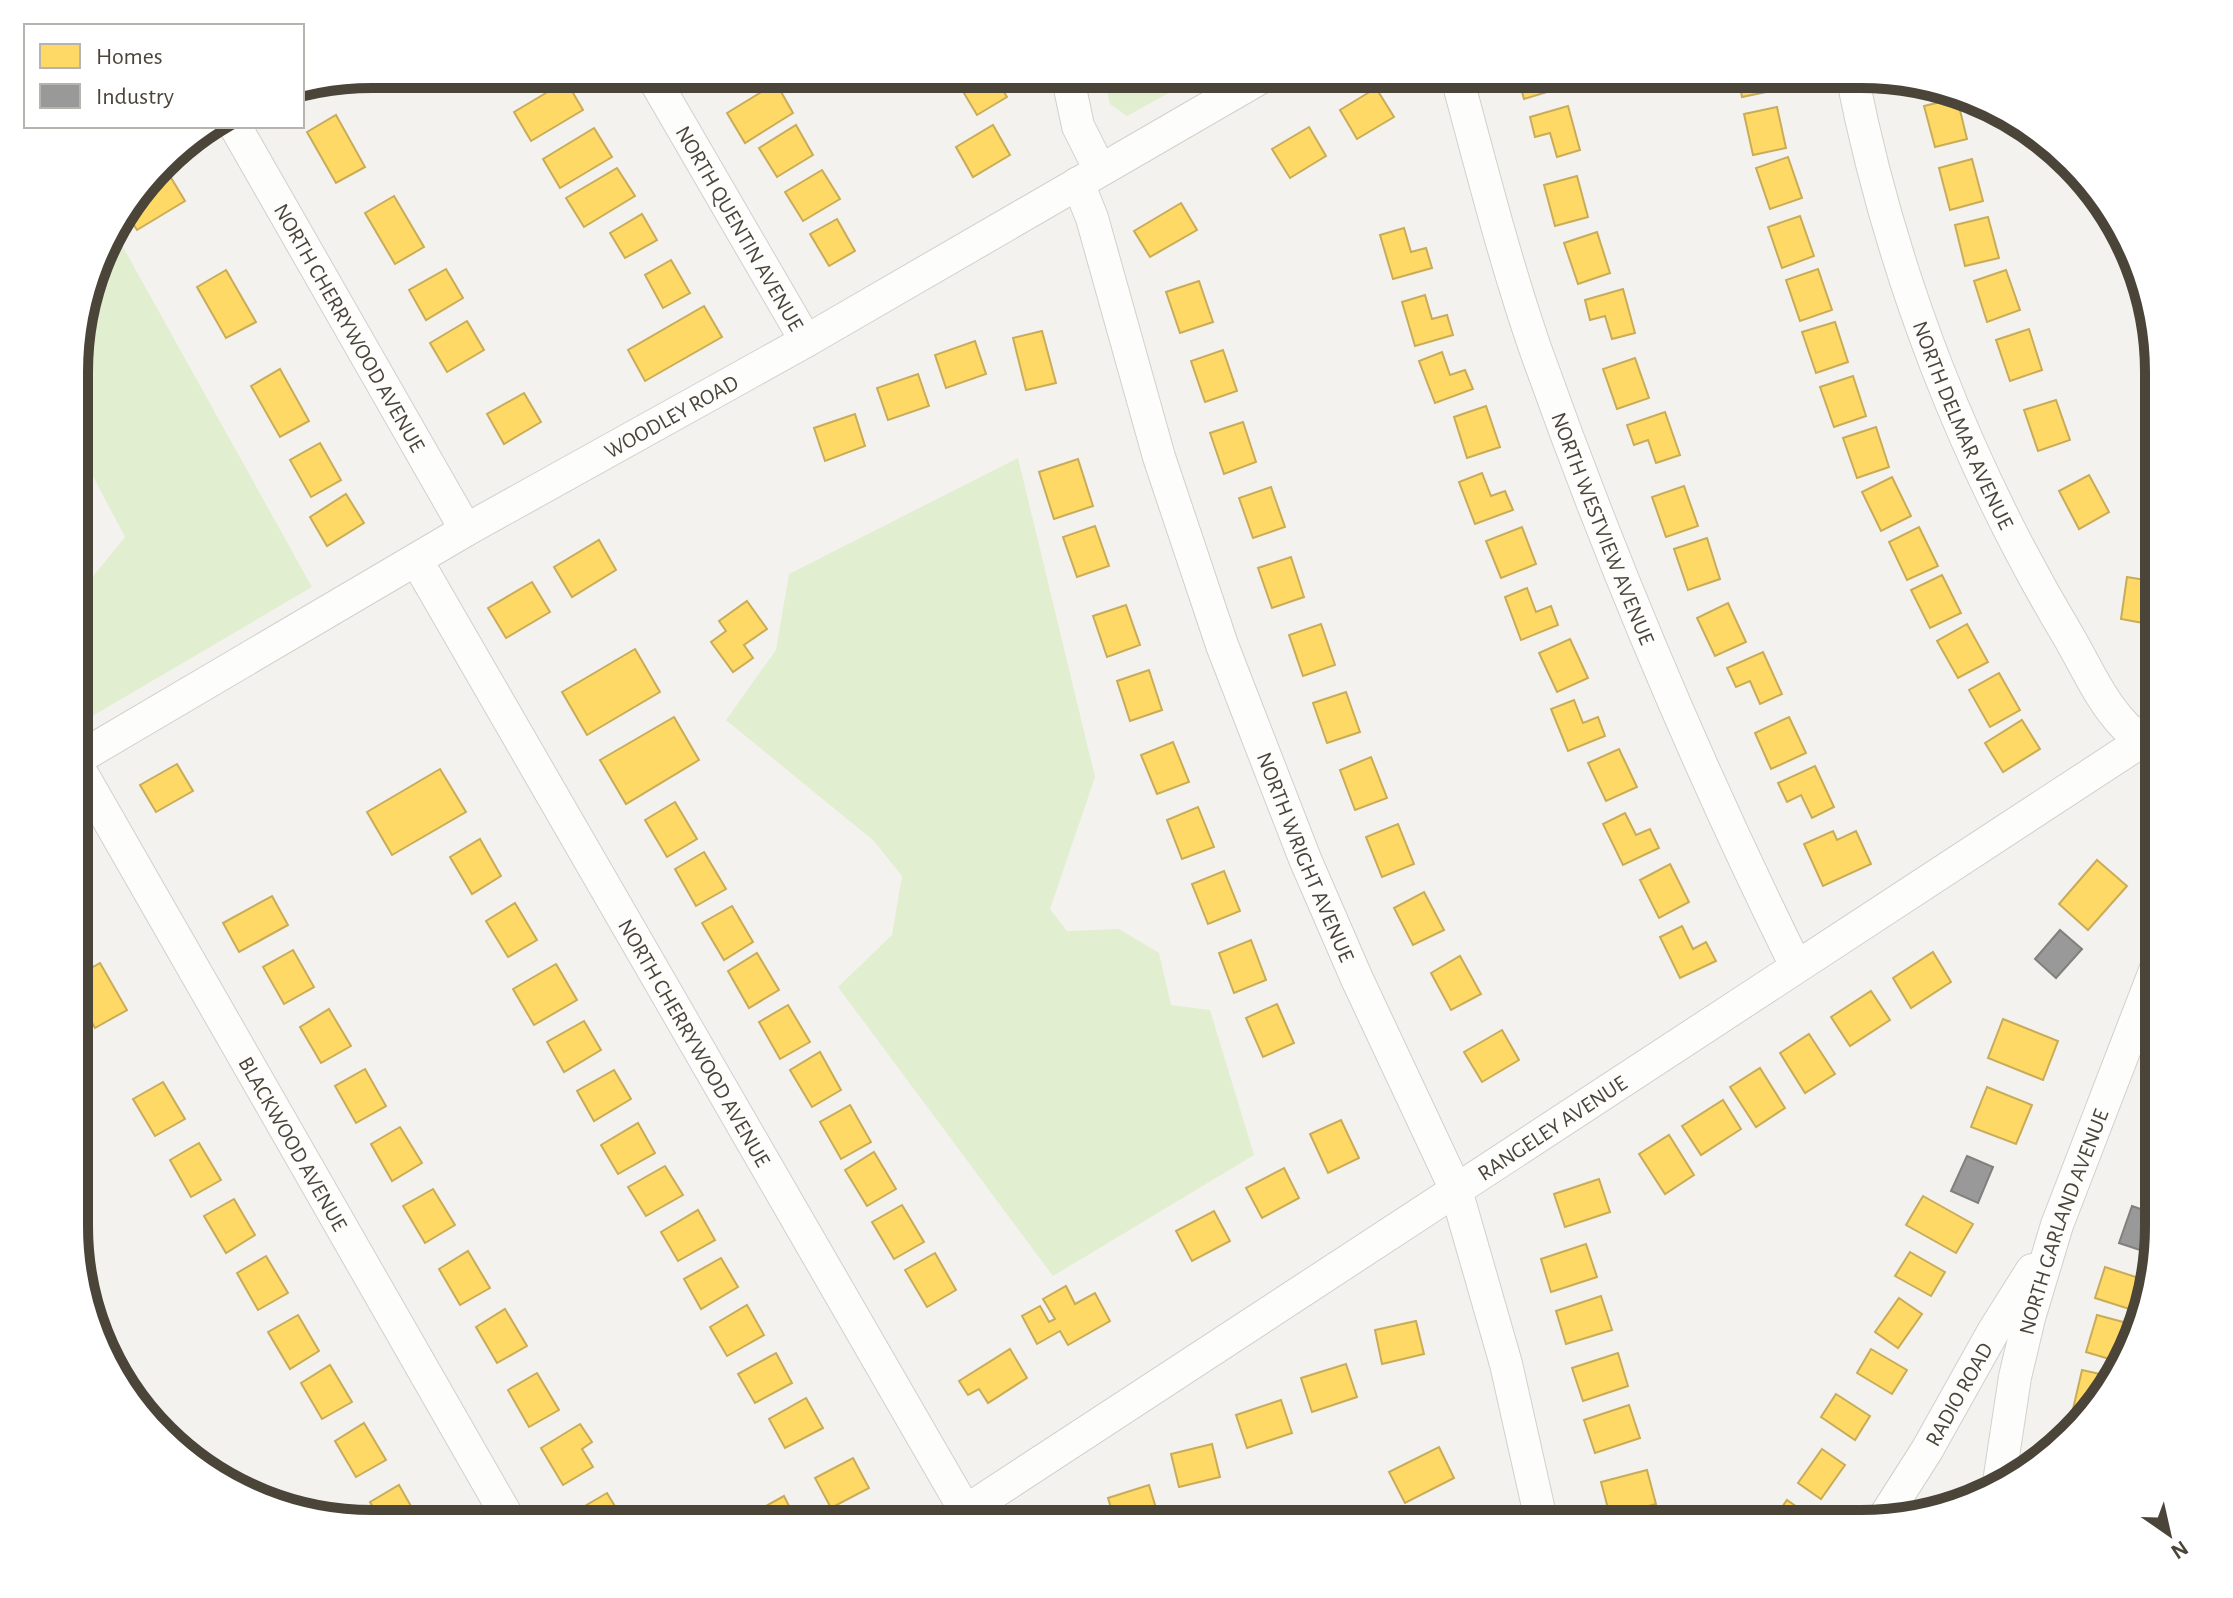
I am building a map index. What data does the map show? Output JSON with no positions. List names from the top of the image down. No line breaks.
{"streets":{"street":["NORTH QUENTIN AVENUE","NORTH CHERRYWOOD AVENUE","WOODLEY ROAD","NORTH DELMAR AVENUE","NORTH WESTVIEW AVENUE","NORTH WRIGHT AVENUE","RANGELEY AVENUE","BLACKWOOD AVENUE","NORTH GARLAND AVENUE","RADIO ROAD"]},"crossings":[["NORTH QUENTIN AVENUE","WOODLEY ROAD"],["NORTH CHERRYWOOD AVENUE","WOODLEY ROAD"],["WOODLEY ROAD","NORTH WRIGHT AVENUE"],["NORTH WESTVIEW AVENUE","RANGELEY AVENUE"],["NORTH WRIGHT AVENUE","RANGELEY AVENUE"],["NORTH GARLAND AVENUE","RADIO ROAD"]],"legend":["Homes","Industry"],"north":"bottom right"}
